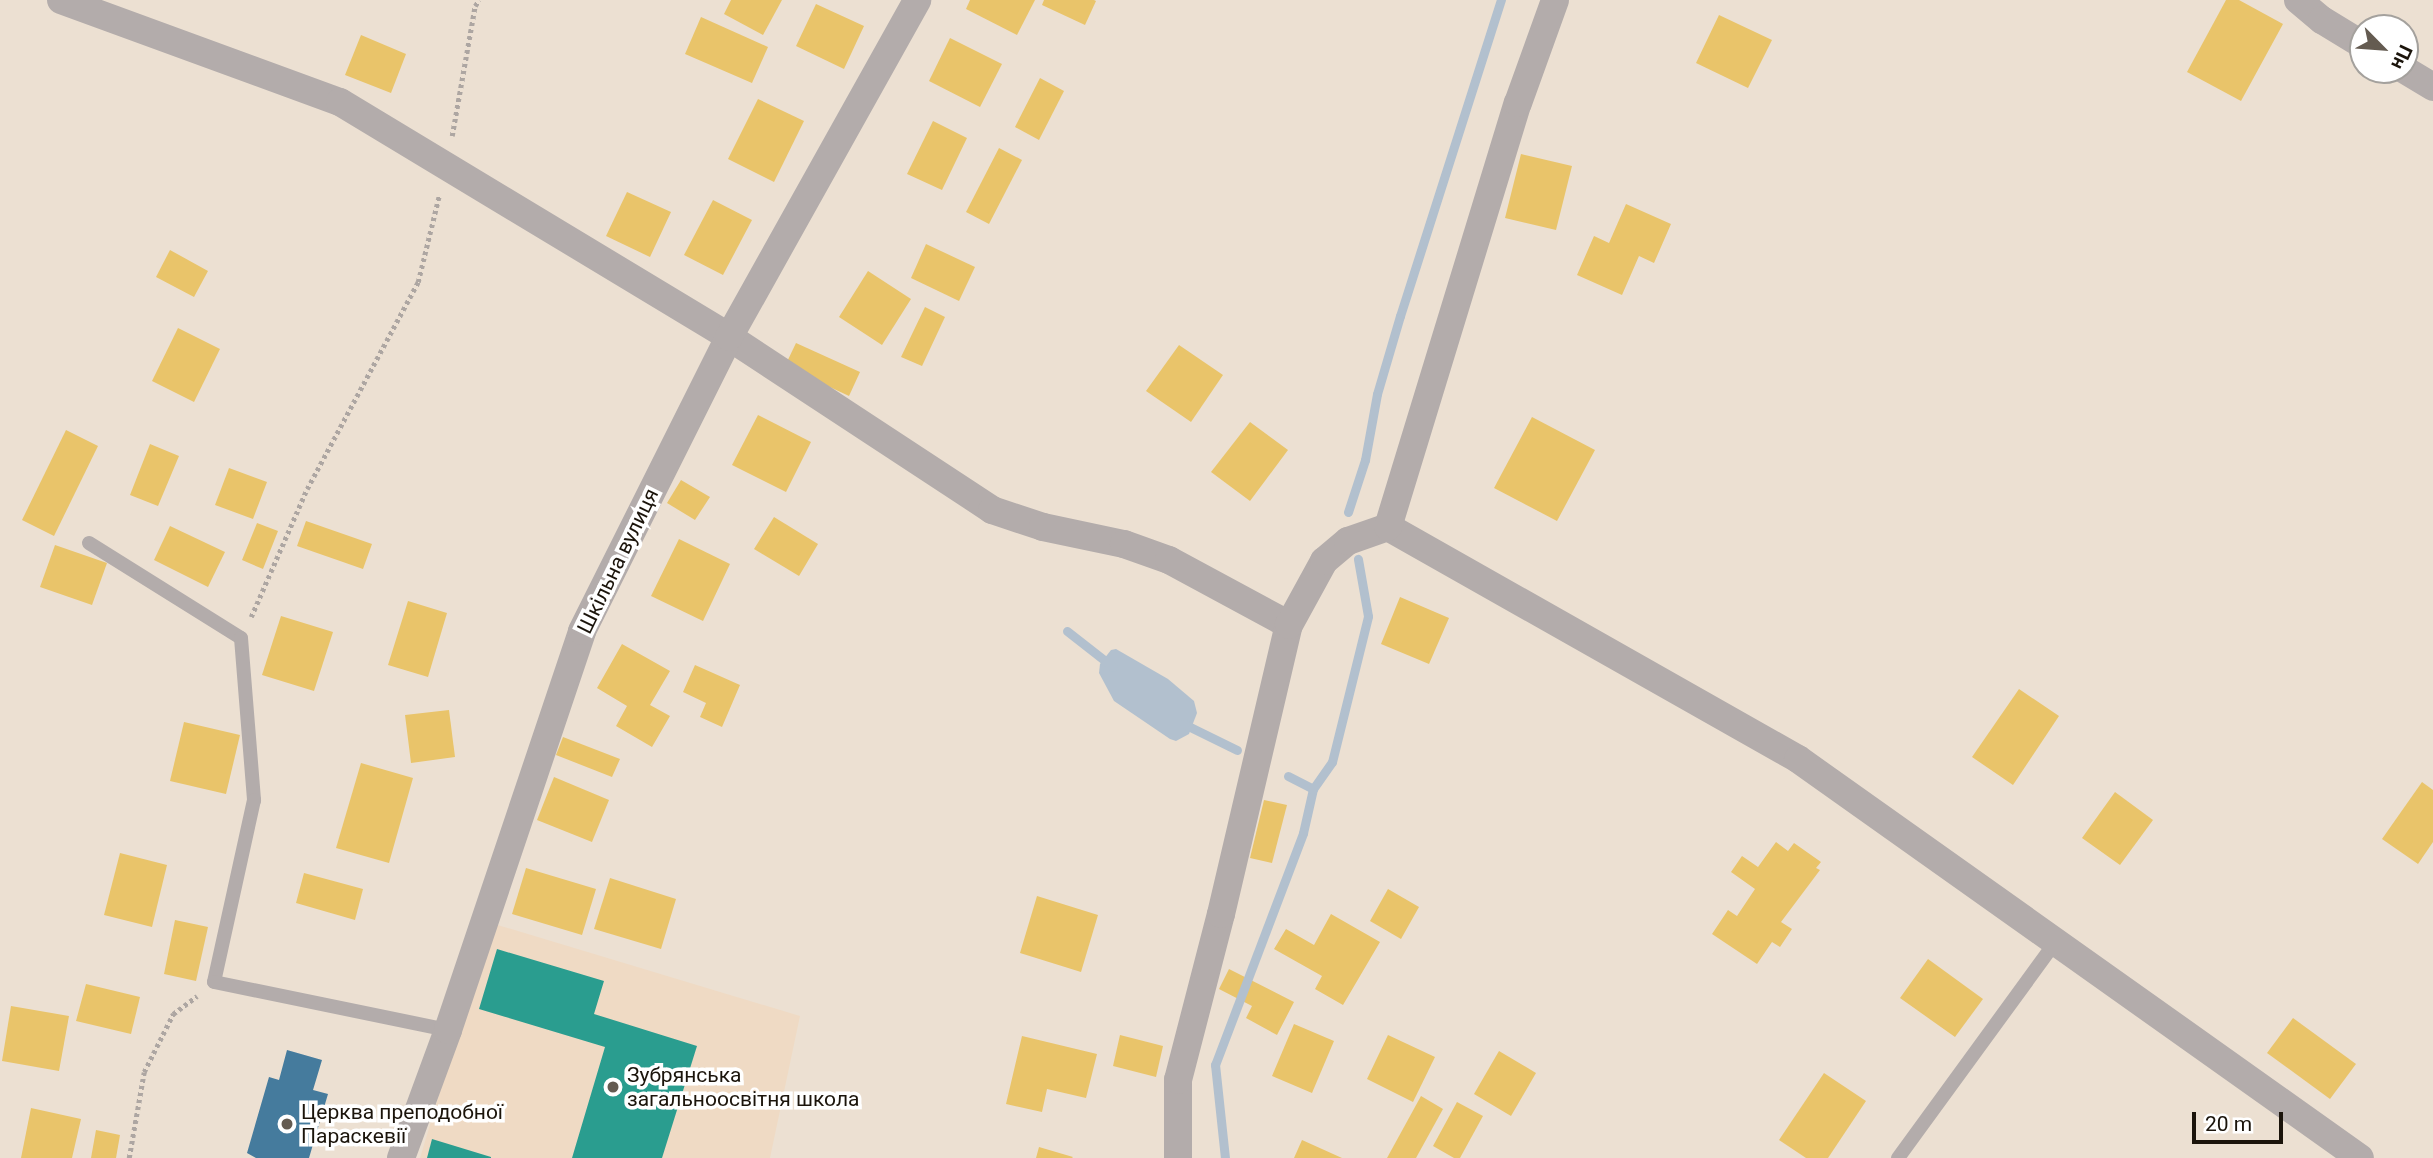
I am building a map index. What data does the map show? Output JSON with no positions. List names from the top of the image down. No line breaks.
{"streets":{"street":["Шкільна вулиця"]},"places":["Зубрянська загальноосвітня школа","Церква преподобної Параскевії"],"scale_bar":"20 m","north":"bottom right"}
